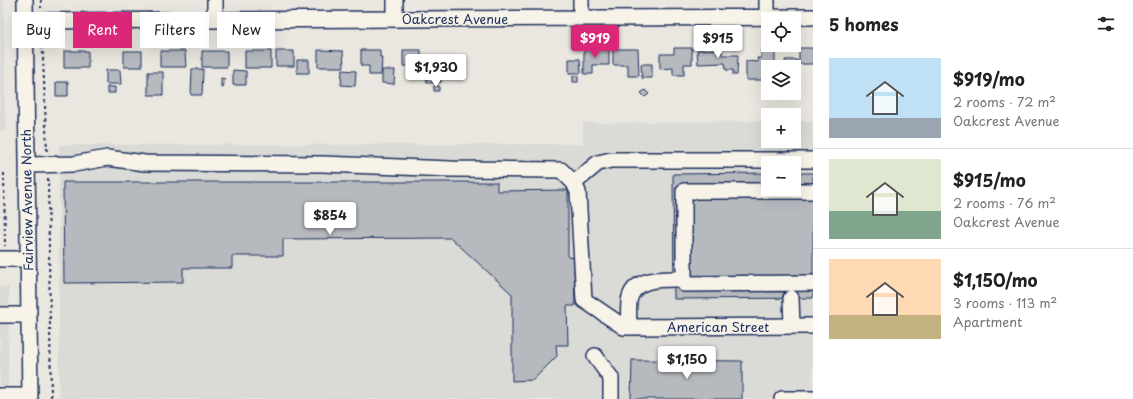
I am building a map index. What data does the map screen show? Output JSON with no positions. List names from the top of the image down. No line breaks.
{"streets":{"street":["Oakcrest Avenue","Fairview Avenue North","American Street"]},"page":{"heading":"5 homes","map_buttons":["+","−"],"chip":["Buy","Rent","Filters","New"],"price":["$919","$915","$1,930","$854","$1,150"],"list":[{"name":"$919/mo","note":"2 rooms · 72 m² · Oakcrest Avenue"},{"name":"$915/mo","note":"2 rooms · 76 m² · Oakcrest Avenue"},{"name":"$1,150/mo","note":"3 rooms · 113 m² · Apartment"}]}}
